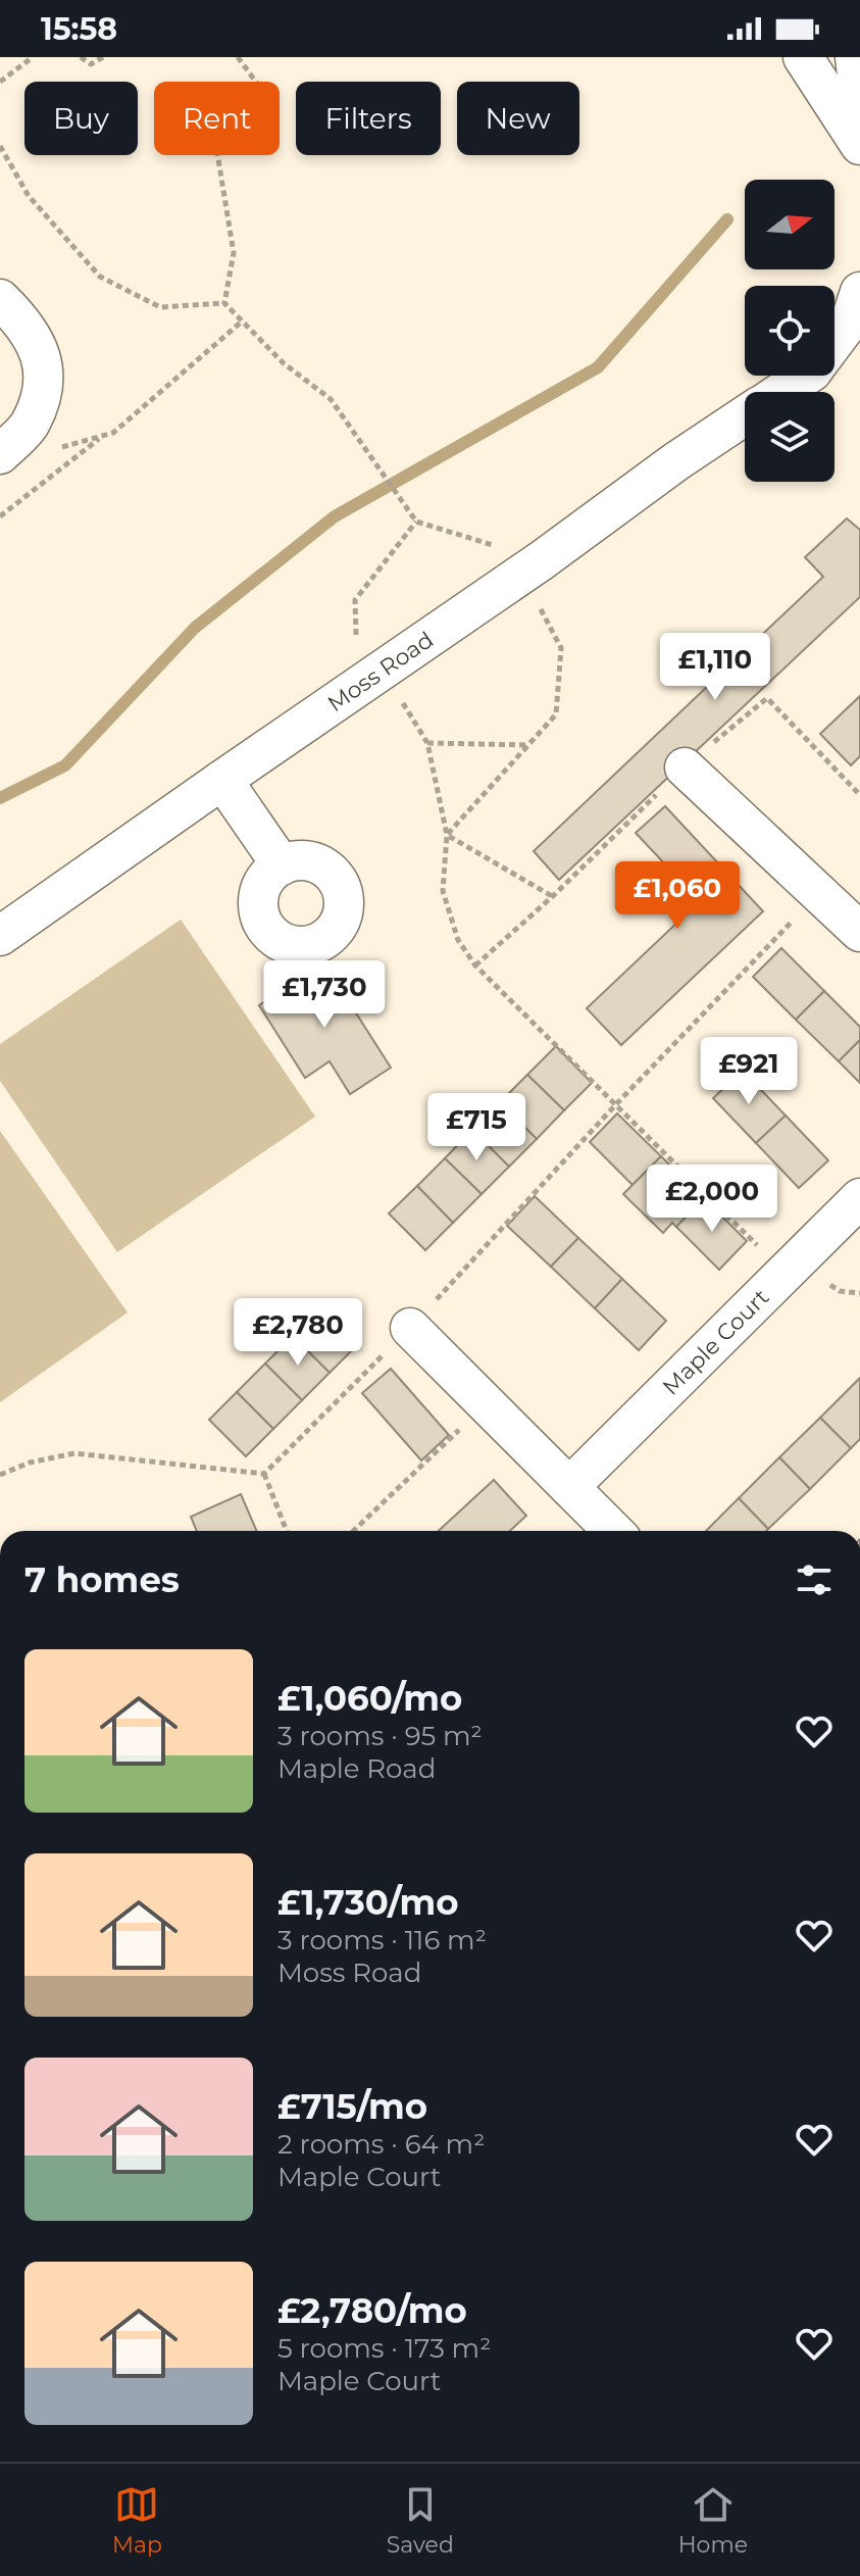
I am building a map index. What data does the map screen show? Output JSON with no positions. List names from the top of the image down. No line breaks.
{"streets":{"street":["Moss Road","Maple Court"]},"north":"right","page":{"status":"15:58","chip":["Buy","Rent","Filters","New"],"price":["£1,110","£1,060","£1,730","£921","£715","£2,000","£2,780"],"heading":"7 homes","list":[{"name":"£1,060/mo","note":"3 rooms · 95 m² · Maple Road"},{"name":"£1,730/mo","note":"3 rooms · 116 m² · Moss Road"},{"name":"£715/mo","note":"2 rooms · 64 m² · Maple Court"},{"name":"£2,780/mo","note":"5 rooms · 173 m² · Maple Court"}],"tabs":["Map","Saved","Home"]}}
